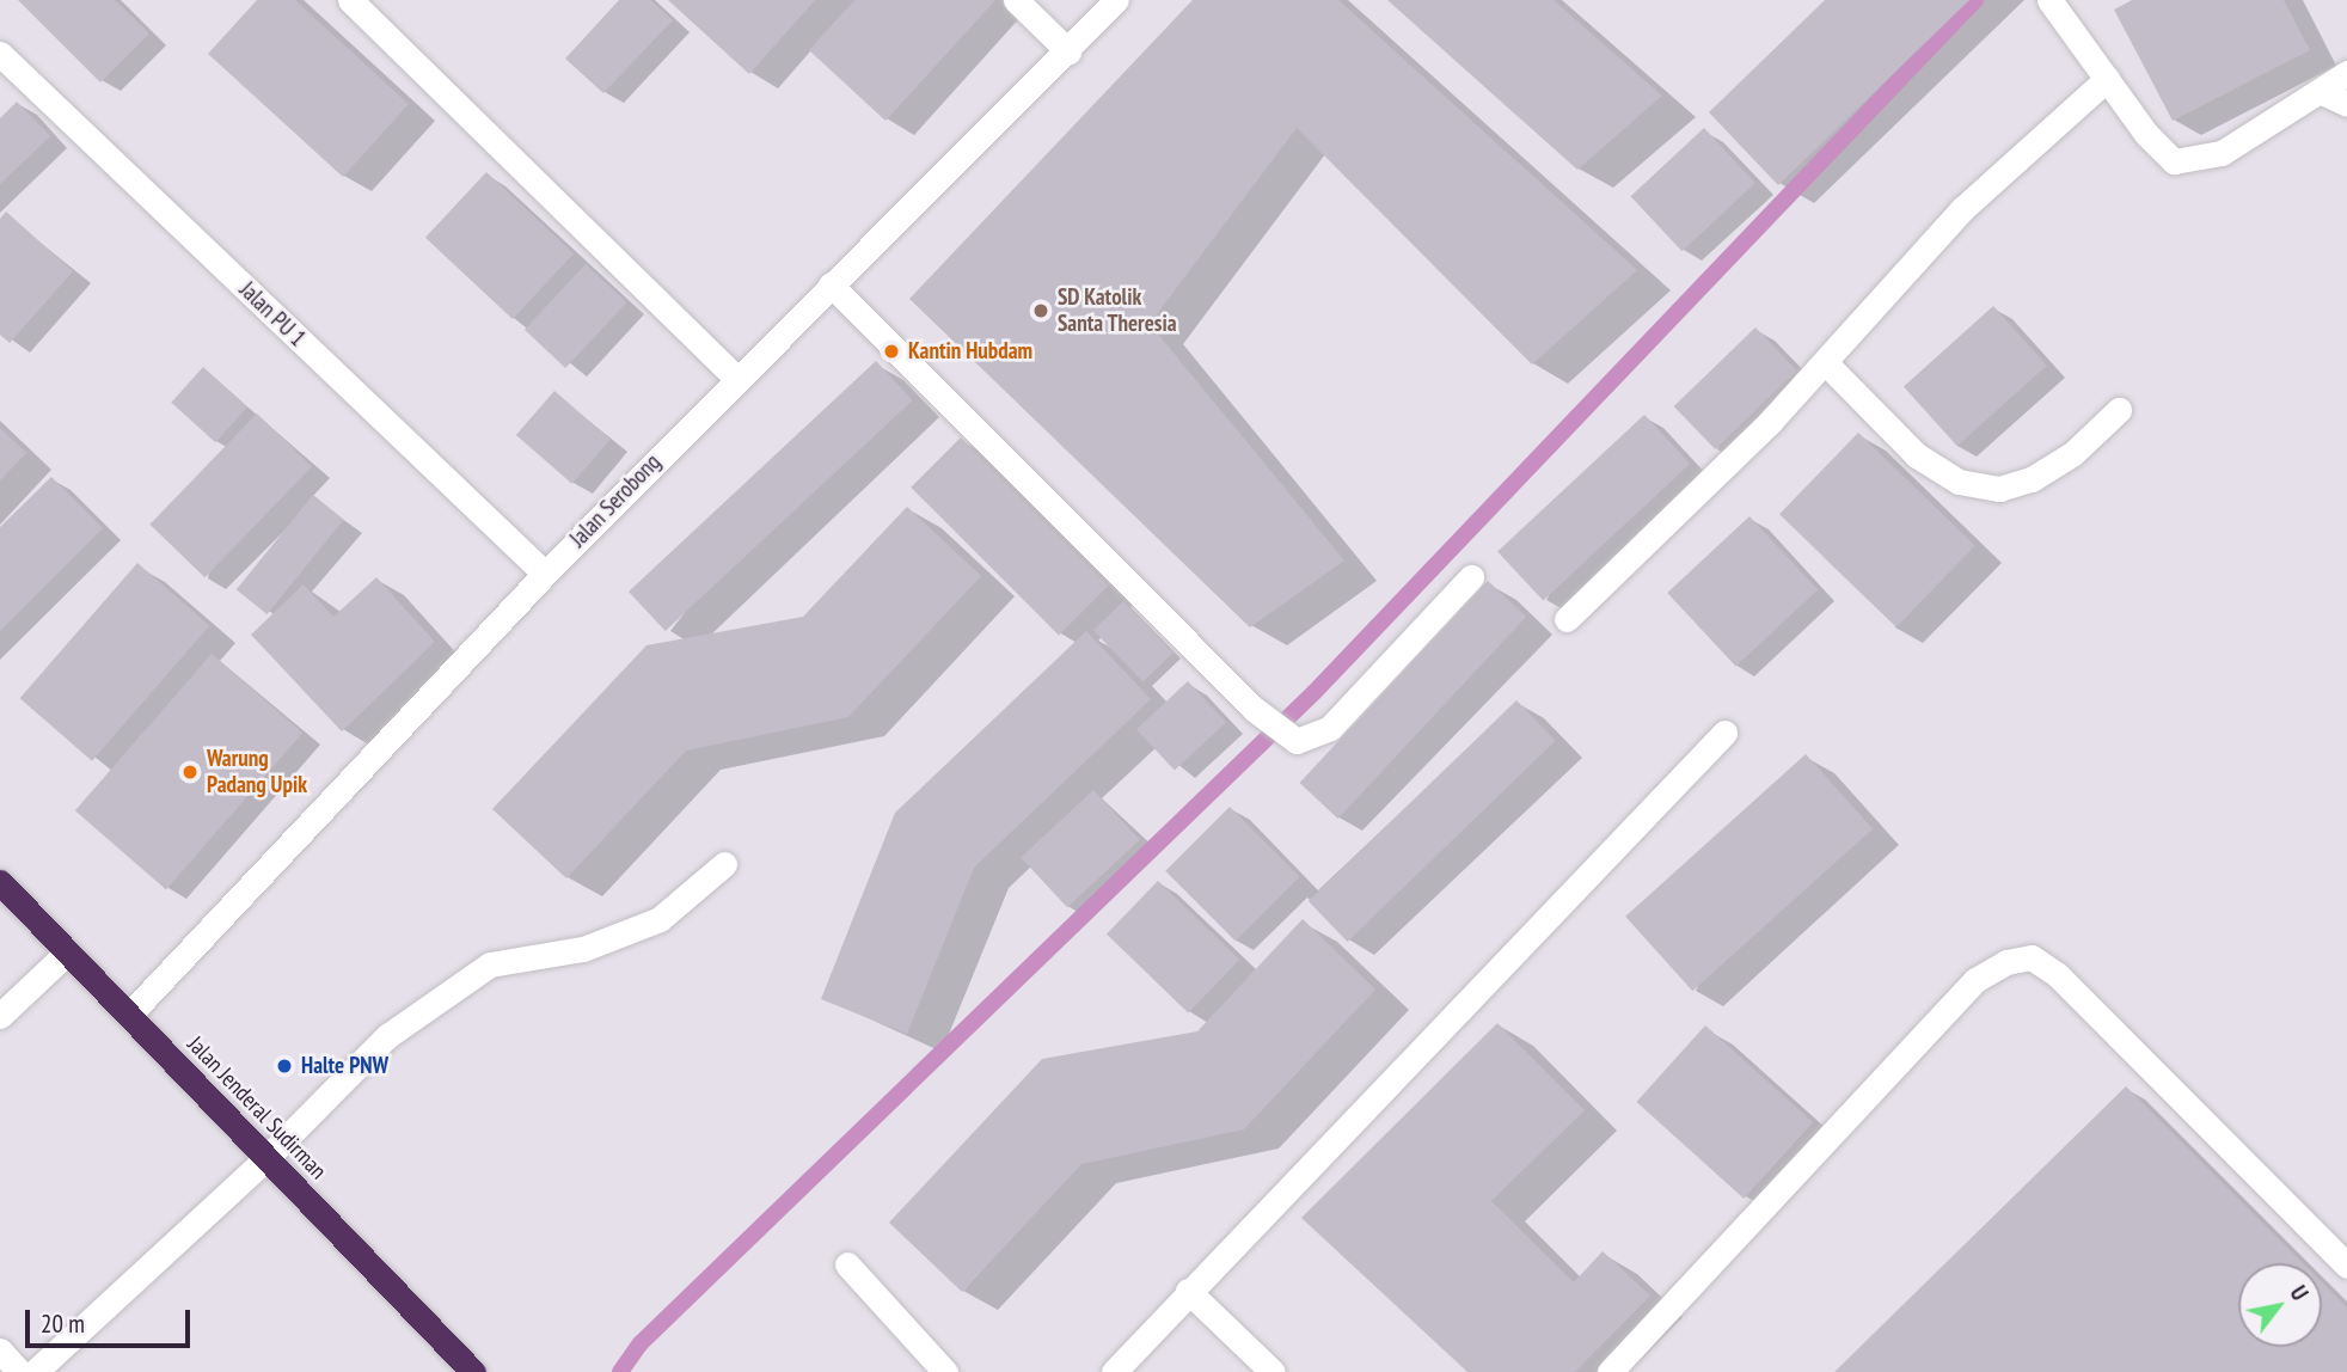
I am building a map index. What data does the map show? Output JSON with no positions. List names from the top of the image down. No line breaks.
{"streets":{"highway":["Jalan Jenderal Sudirman"],"street":["Jalan PU 1","Jalan Serobong"]},"crossings":[["Jalan PU 1","Jalan Serobong"],["Jalan Serobong","Jalan Jenderal Sudirman"]],"places":["SD Katolik Santa Theresia","Kantin Hubdam","Warung Padang Upik","Halte PNW"],"scale_bar":"20 m","north":"top right"}
